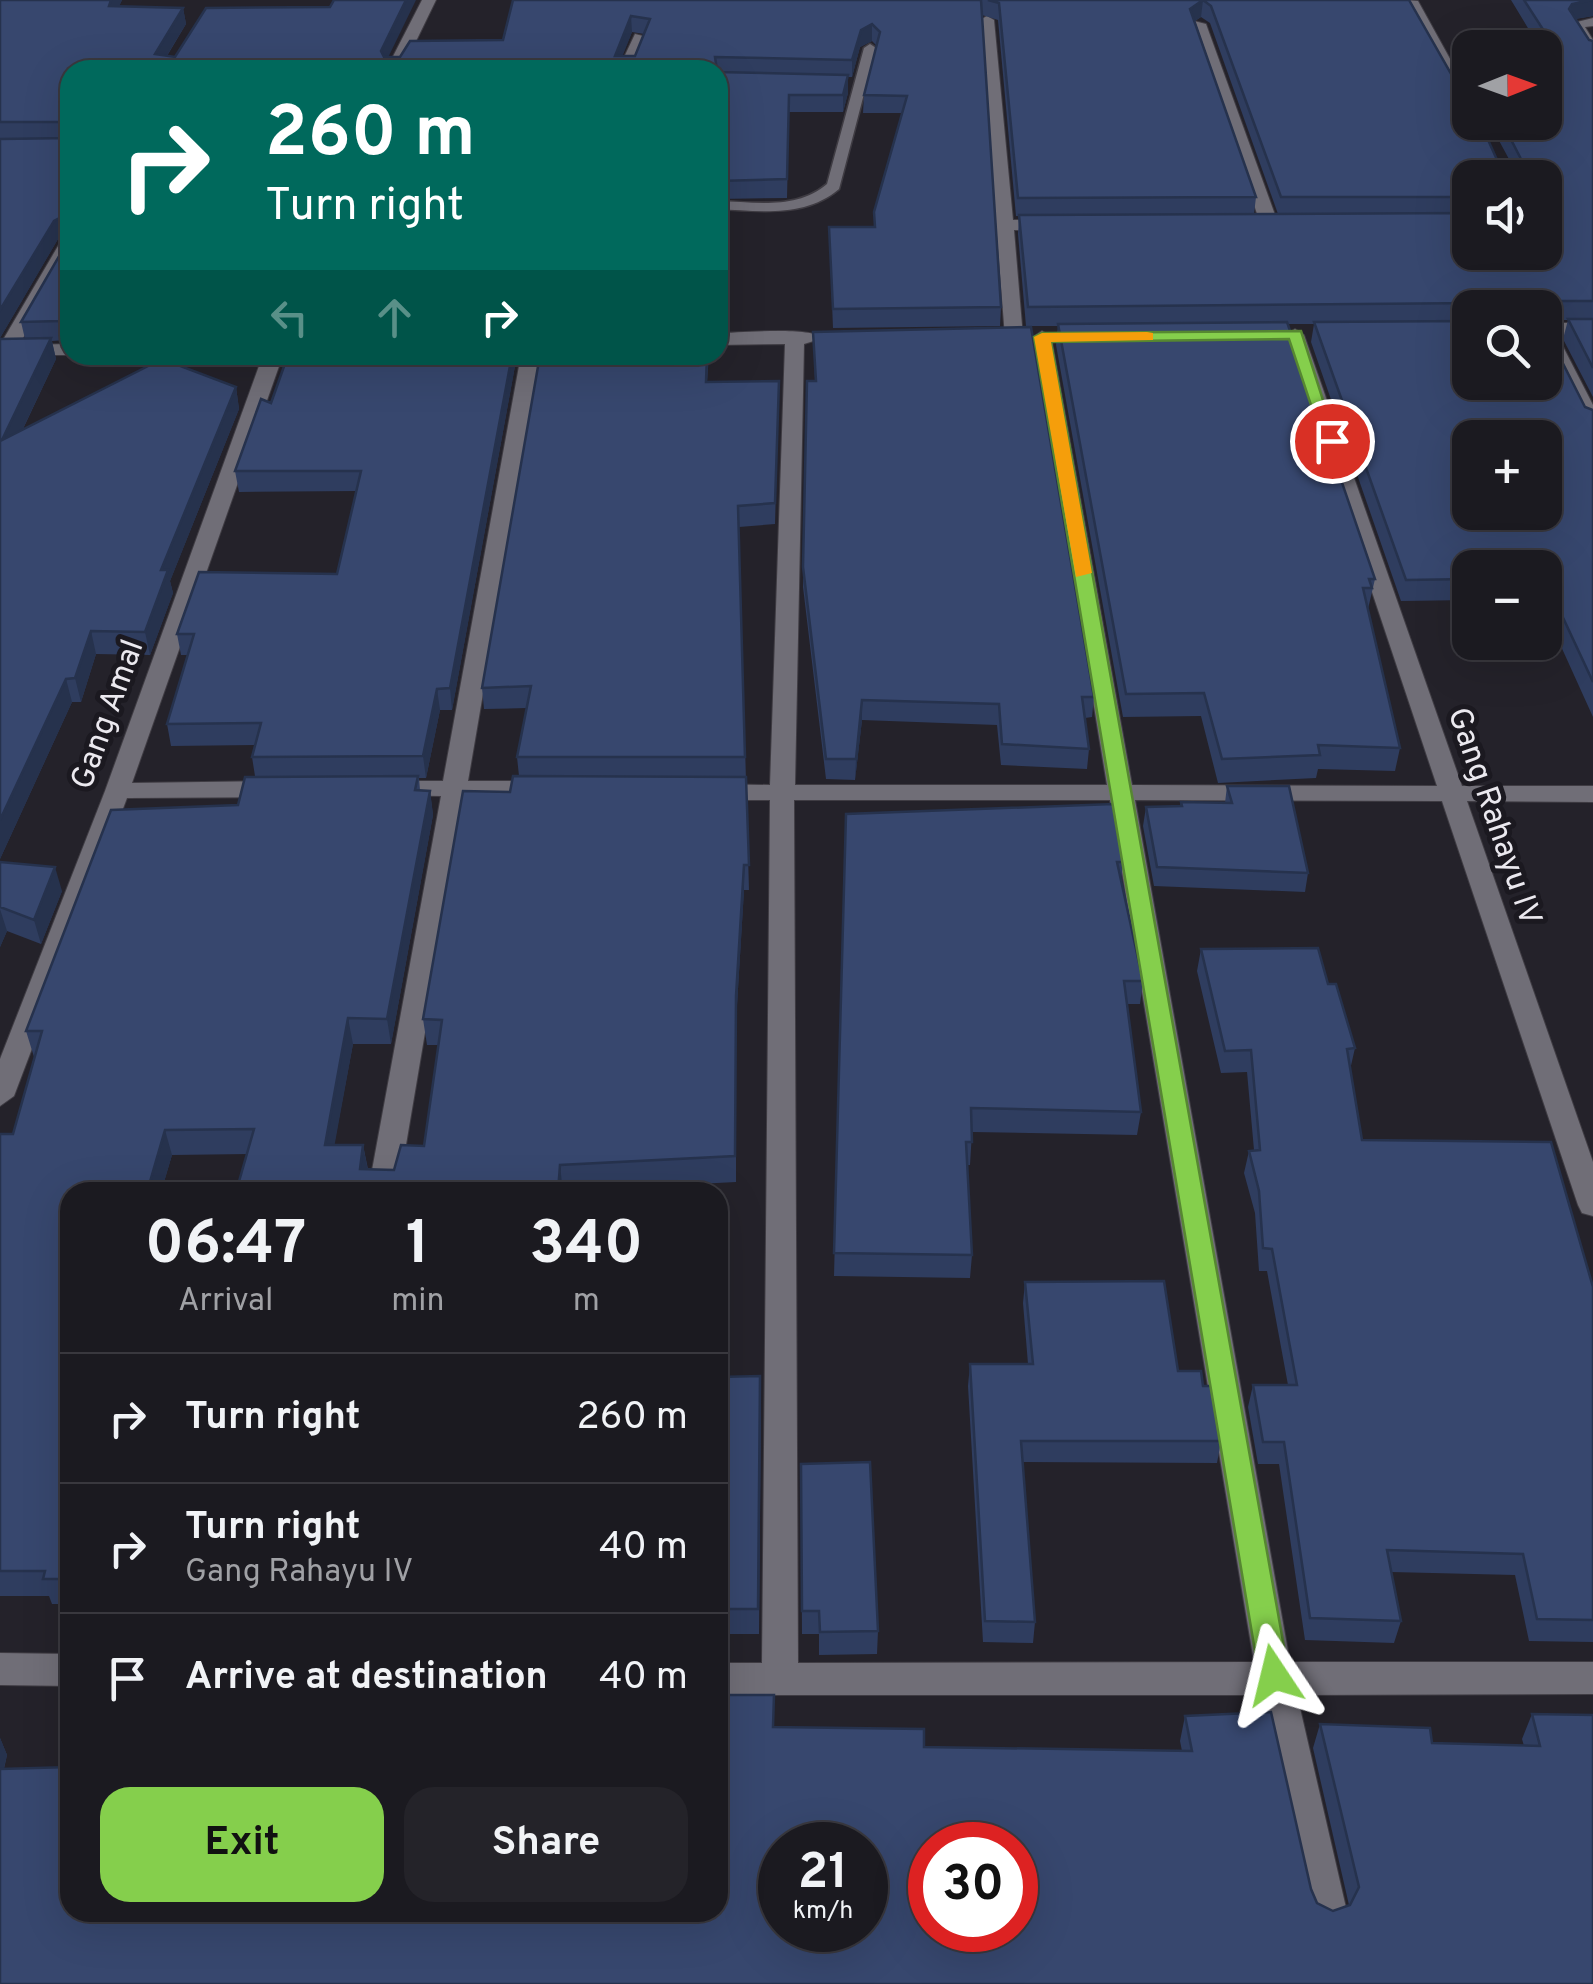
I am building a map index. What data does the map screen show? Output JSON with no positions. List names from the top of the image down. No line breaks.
{"streets":{"street":["Gang Amal","Gang Rahayu IV"]},"north":"right","page":{"map_buttons":["+","−"],"turn":["260 m","Turn right"],"eta":["06:47","Arrival","1","min","340","m"],"list":[{"name":"Turn right","value":"260 m"},{"name":"Turn right","note":"Gang Rahayu IV","value":"40 m"},{"name":"Arrive at destination","value":"40 m"}],"buttons":["Exit","Share"],"speed":"21 km/h","limit":"30"}}
